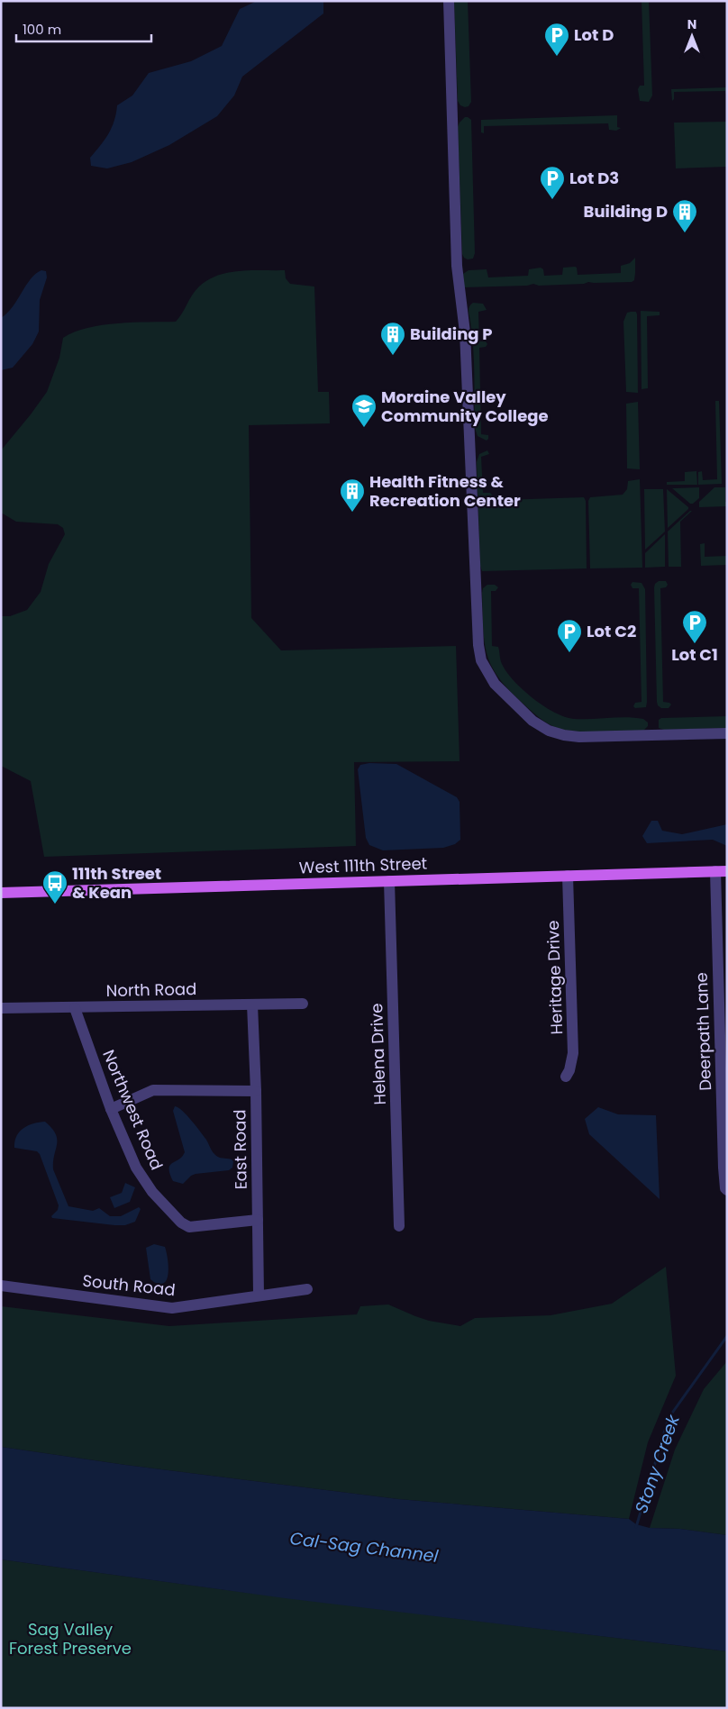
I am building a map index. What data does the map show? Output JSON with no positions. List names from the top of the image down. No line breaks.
{"streets":{"main road":["West 111th Street"],"street":["Heritage Drive","North Road","Deerpath Lane","Helena Drive","Northwest Road","East Road","South Road"]},"crossings":[["West 111th Street","Heritage Drive"],["West 111th Street","Deerpath Lane"],["West 111th Street","Helena Drive"],["North Road","Northwest Road"],["North Road","East Road"],["Northwest Road","East Road"],["East Road","South Road"]],"water":["Stony Creek","Cal-Sag Channel"],"parks":["Sag Valley Forest Preserve"],"places":{"parking":["Lot D","Lot D3","Lot C1","Lot C2"],"building":["Building D","Building P","Health Fitness & Recreation Center"],"school or university":["Moraine Valley Community College"],"bus stop":["111th Street & Kean"]},"scale_bar":"100 m","north":"top"}
